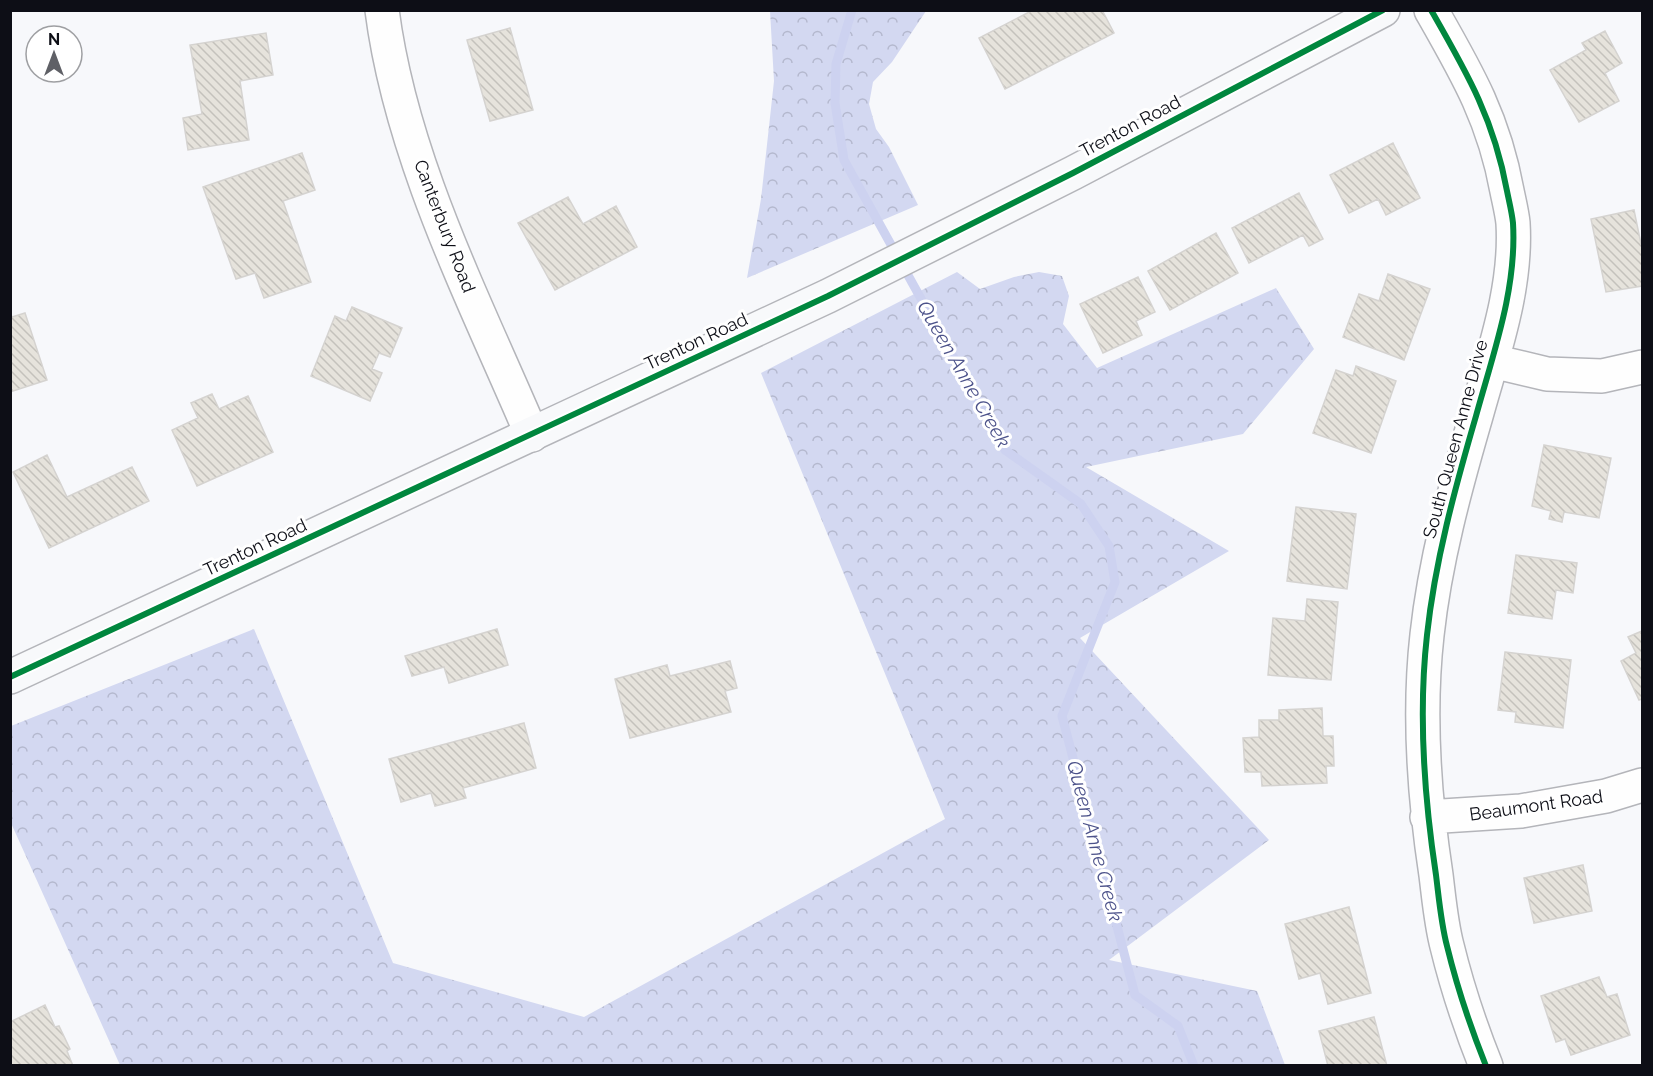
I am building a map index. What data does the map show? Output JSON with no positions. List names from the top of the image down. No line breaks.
{"streets":{"main road":["Trenton Road"],"street":["Canterbury Road","South Queen Anne Drive","Beaumont Road"]},"crossings":[["Trenton Road","Canterbury Road"],["South Queen Anne Drive","Beaumont Road"]],"water":["Queen Anne Creek"],"north":"top"}
